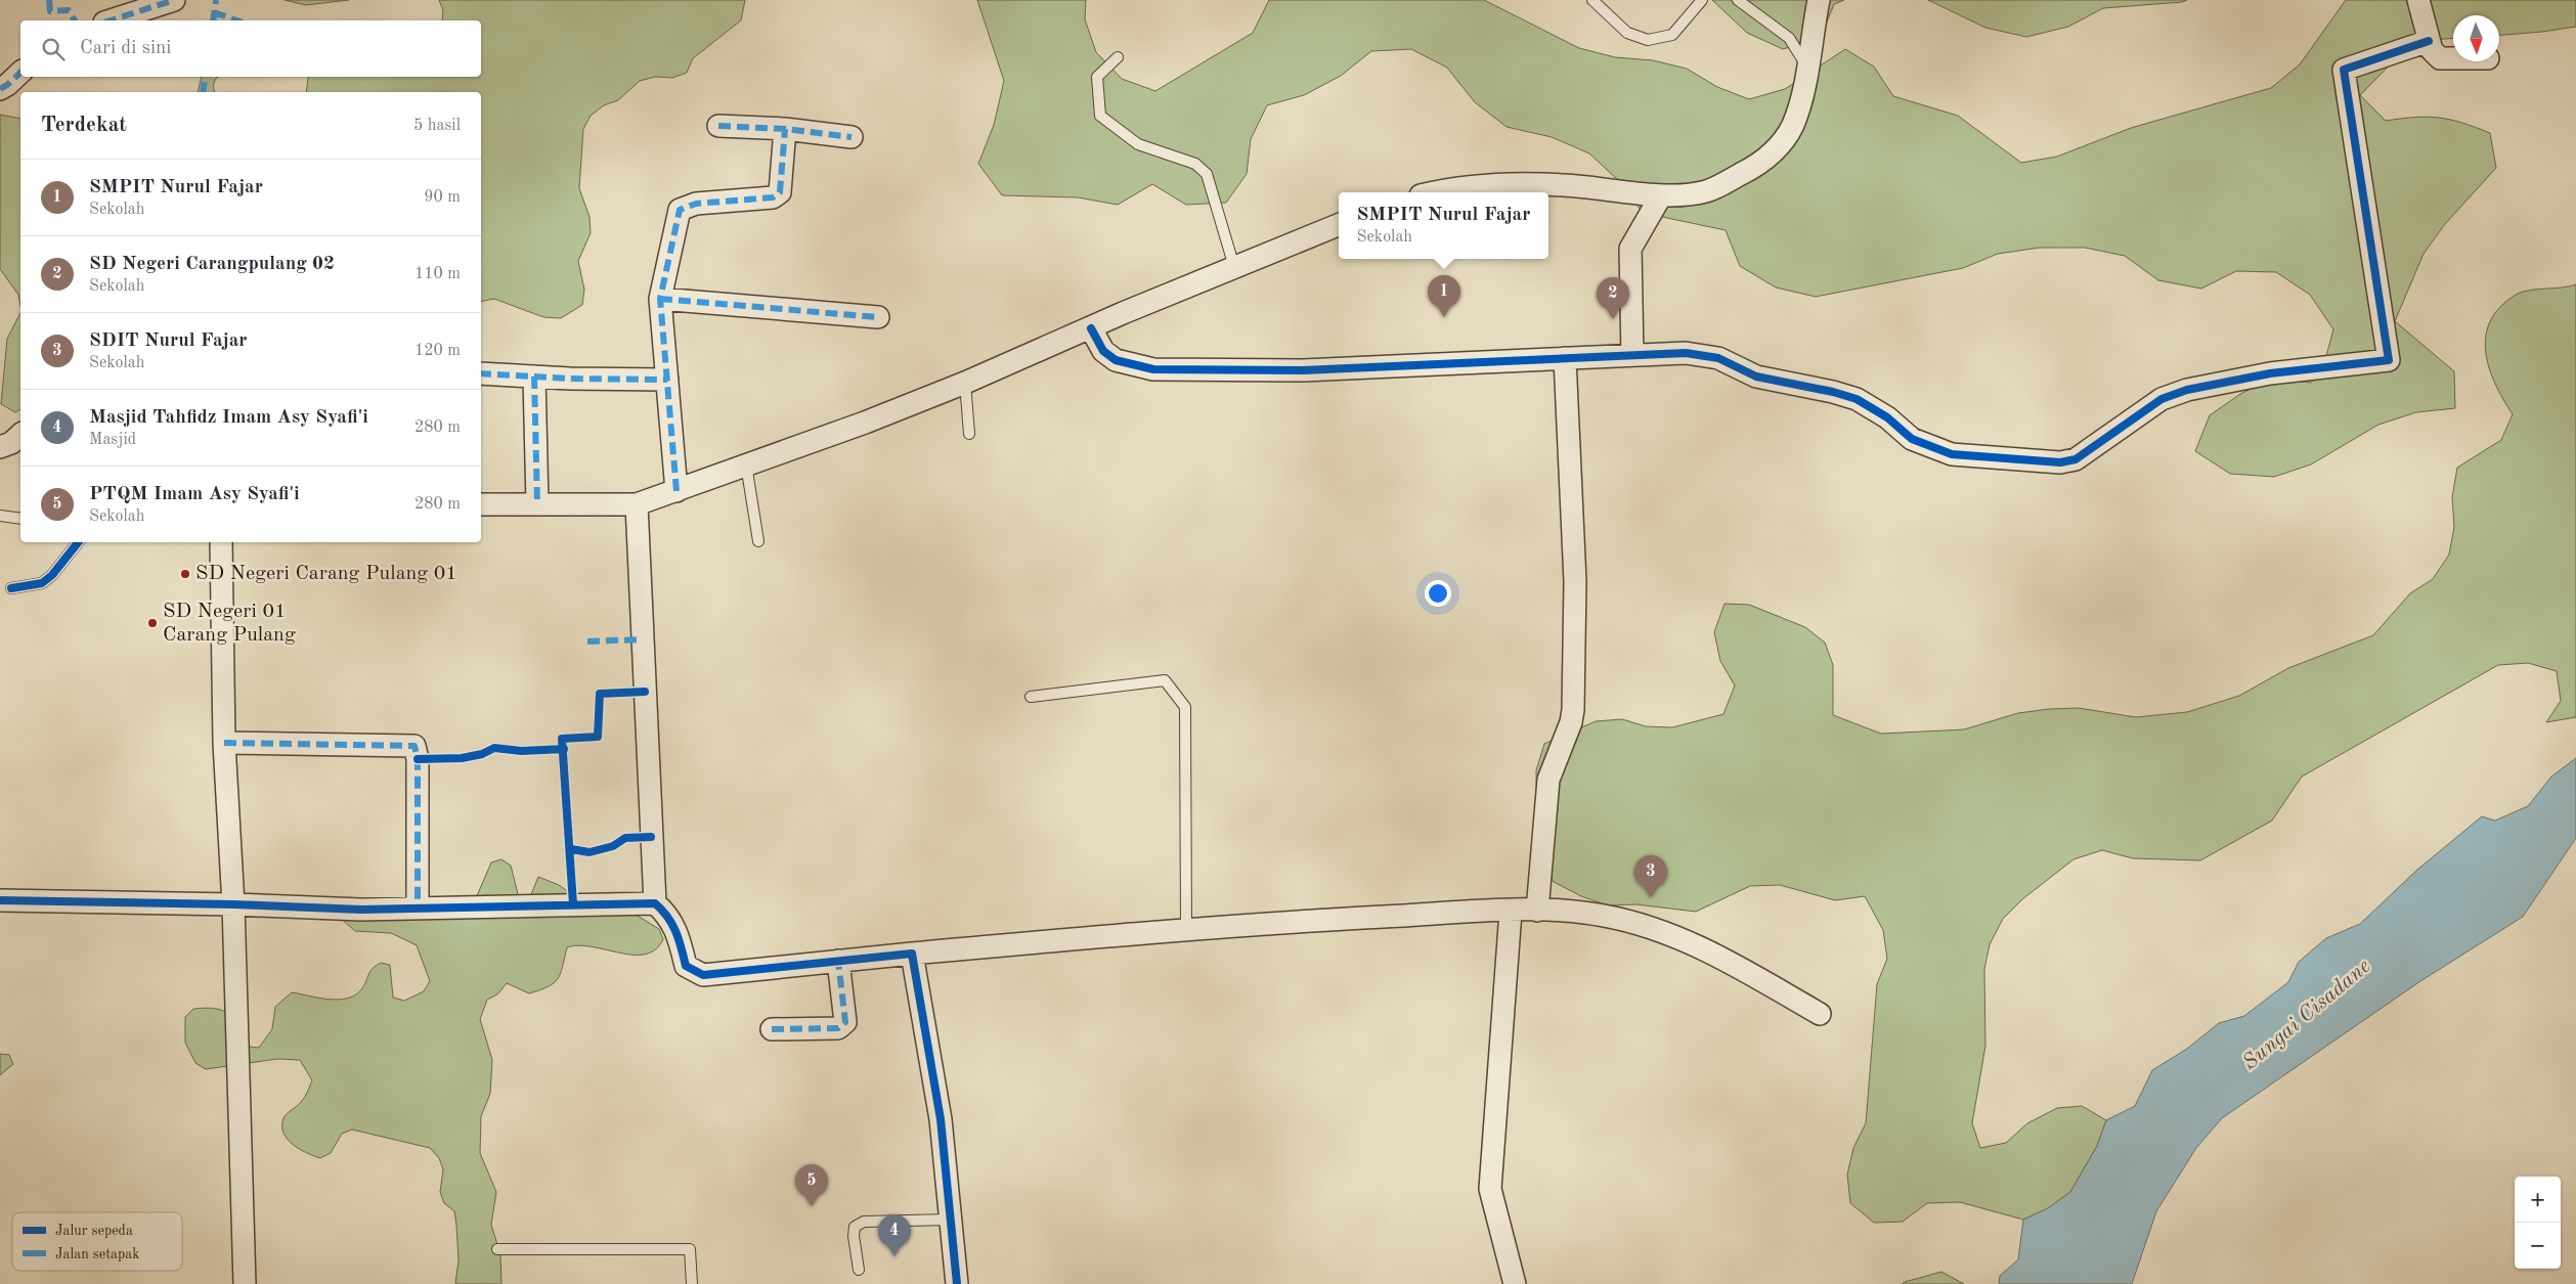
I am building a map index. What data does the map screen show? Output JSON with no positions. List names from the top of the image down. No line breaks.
{"water":["Sungai Cisadane"],"places":["SD Negeri Carang Pulang 01","SD Negeri 01 Carang Pulang"],"legend":["Jalur sepeda","Jalan setapak"],"north":"bottom","page":{"search":"Cari di sini","heading":["Terdekat","5 hasil"],"list":[{"mark":"1","name":"SMPIT Nurul Fajar","note":"Sekolah","value":"90 m"},{"mark":"2","name":"SD Negeri Carangpulang 02","note":"Sekolah","value":"110 m"},{"mark":"3","name":"SDIT Nurul Fajar","note":"Sekolah","value":"120 m"},{"mark":"4","name":"Masjid Tahfidz Imam Asy Syafi'i","note":"Masjid","value":"280 m"},{"mark":"5","name":"PTQM Imam Asy Syafi'i","note":"Sekolah","value":"280 m"}],"popup":["SMPIT Nurul Fajar","Sekolah"],"pins":["1","2","3","5","4"],"map_buttons":["+","−"]}}
